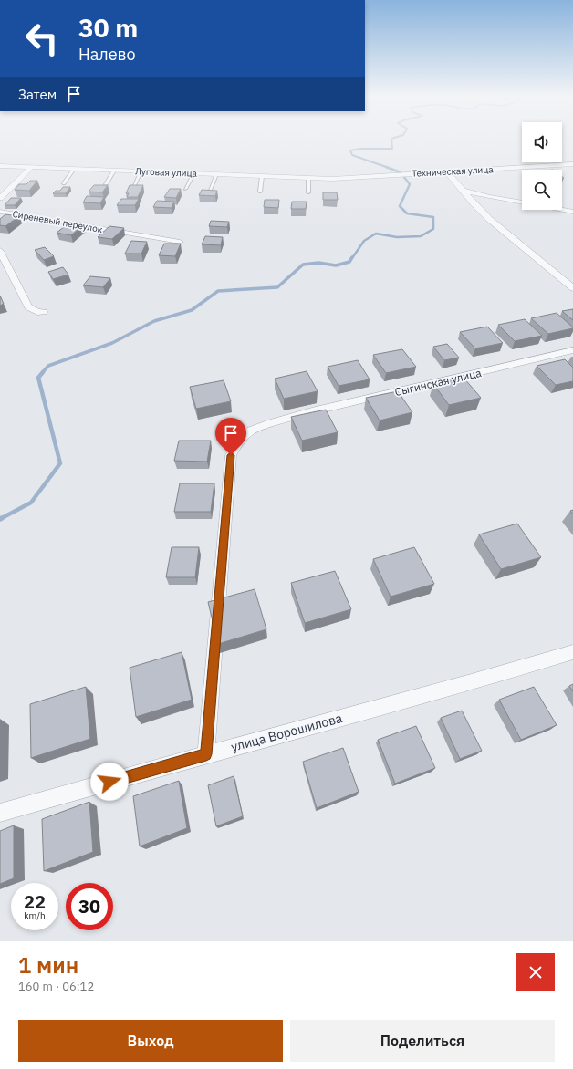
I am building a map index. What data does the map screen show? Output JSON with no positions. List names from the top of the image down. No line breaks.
{"streets":{"street":["Техническая улица","Луговая улица","Сиреневый переулок","Сыгинская улица","улица Ворошилова"]},"crossings":[["Техническая улица","Луговая улица"],["Сыгинская улица","улица Ворошилова"]],"page":{"turn":["30 m","Налево"],"then":"Затем","speed":"22 km/h","limit":"30","heading":["1 мин","160 m · 06:12"],"buttons":["Выход","Поделиться"]}}
